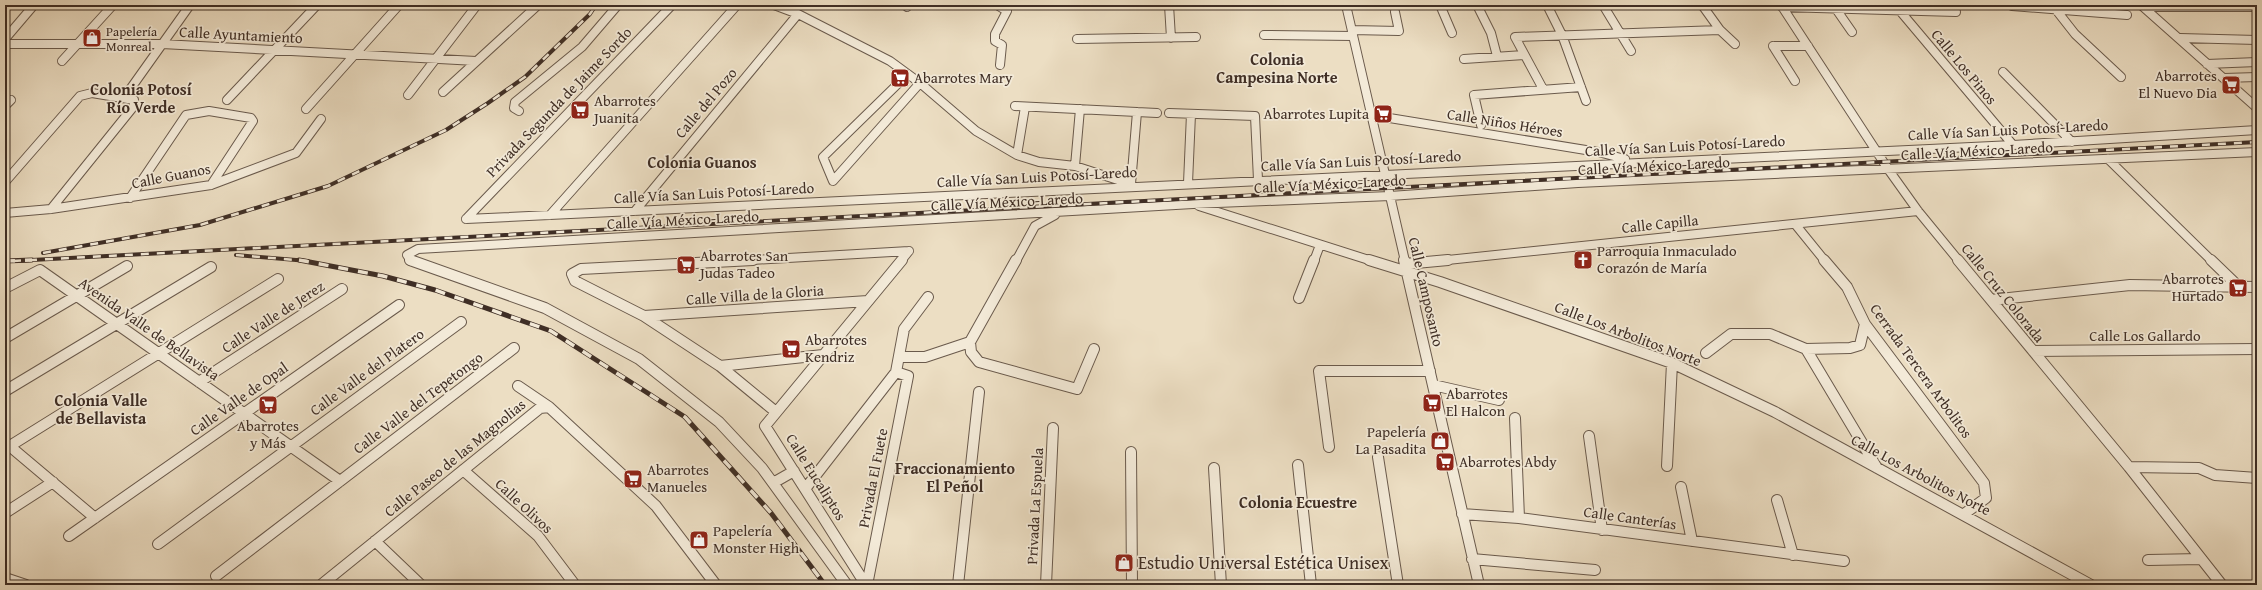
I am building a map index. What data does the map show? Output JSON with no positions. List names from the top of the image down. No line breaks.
{"streets":{"street":["Calle Ayuntamiento","Calle Los Pinos","Privada Segunda de Jaime Sordo","Calle del Pozo","Calle Niños Héroes","Calle Vía San Luis Potosí-Laredo","Calle Vía México-Laredo","Calle Guanos","Calle Capilla","Calle Camposanto","Calle Cruz Colorada","Calle Villa de la Gloria","Calle Valle de Jerez","Avenida Valle de Bellavista","Calle Los Arbolitos Norte","Calle Los Gallardo","Cerrada Tercera Arbolitos","Calle Valle del Platero","Calle Valle de Opal","Calle Valle del Tepetongo","Calle Paseo de las Magnolias","Calle Eucaliptos","Privada El Fuete","Calle Olivos","Privada La Espuela","Calle Canterías"]},"crossings":[["Calle Los Pinos","Calle Vía San Luis Potosí-Laredo"],["Privada Segunda de Jaime Sordo","Calle Vía San Luis Potosí-Laredo"],["Calle del Pozo","Calle Vía San Luis Potosí-Laredo"],["Calle Niños Héroes","Calle Vía San Luis Potosí-Laredo"],["Calle Niños Héroes","Calle Camposanto"],["Calle Vía San Luis Potosí-Laredo","Calle Camposanto"],["Calle Vía San Luis Potosí-Laredo","Calle Cruz Colorada"],["Calle Vía México-Laredo","Calle Camposanto"],["Calle Vía México-Laredo","Calle Cruz Colorada"],["Calle Vía México-Laredo","Calle Los Arbolitos Norte"],["Calle Capilla","Calle Camposanto"],["Calle Capilla","Calle Cruz Colorada"],["Calle Capilla","Calle Los Arbolitos Norte"],["Calle Capilla","Cerrada Tercera Arbolitos"],["Calle Camposanto","Calle Los Arbolitos Norte"],["Calle Camposanto","Calle Canterías"],["Calle Cruz Colorada","Calle Los Gallardo"],["Calle Valle de Jerez","Avenida Valle de Bellavista"],["Avenida Valle de Bellavista","Calle Valle del Platero"],["Avenida Valle de Bellavista","Calle Valle de Opal"],["Avenida Valle de Bellavista","Calle Valle del Tepetongo"],["Calle Los Arbolitos Norte","Cerrada Tercera Arbolitos"],["Calle Paseo de las Magnolias","Calle Olivos"],["Calle Eucaliptos","Privada El Fuete"]],"districts":["Colonia Campesina Norte","Colonia Potosí Río Verde","Colonia Guanos","Colonia Valle de Bellavista","Fraccionamiento El Peñol","Colonia Ecuestre"],"places":{"shop":["Papelería Monreal","Papelería La Pasadita","Papelería Monster High","Estudio Universal Estética Unisex"],"supermarket":["Abarrotes Mary","Abarrotes El Nuevo Dia","Abarrotes Juanita","Abarrotes Lupita","Abarrotes San Judas Tadeo","Abarrotes Hurtado","Abarrotes Kendriz","Abarrotes El Halcon","Abarrotes y Más","Abarrotes Abdy","Abarrotes Manueles"],"church":["Parroquia Inmaculado Corazón de María"]}}
